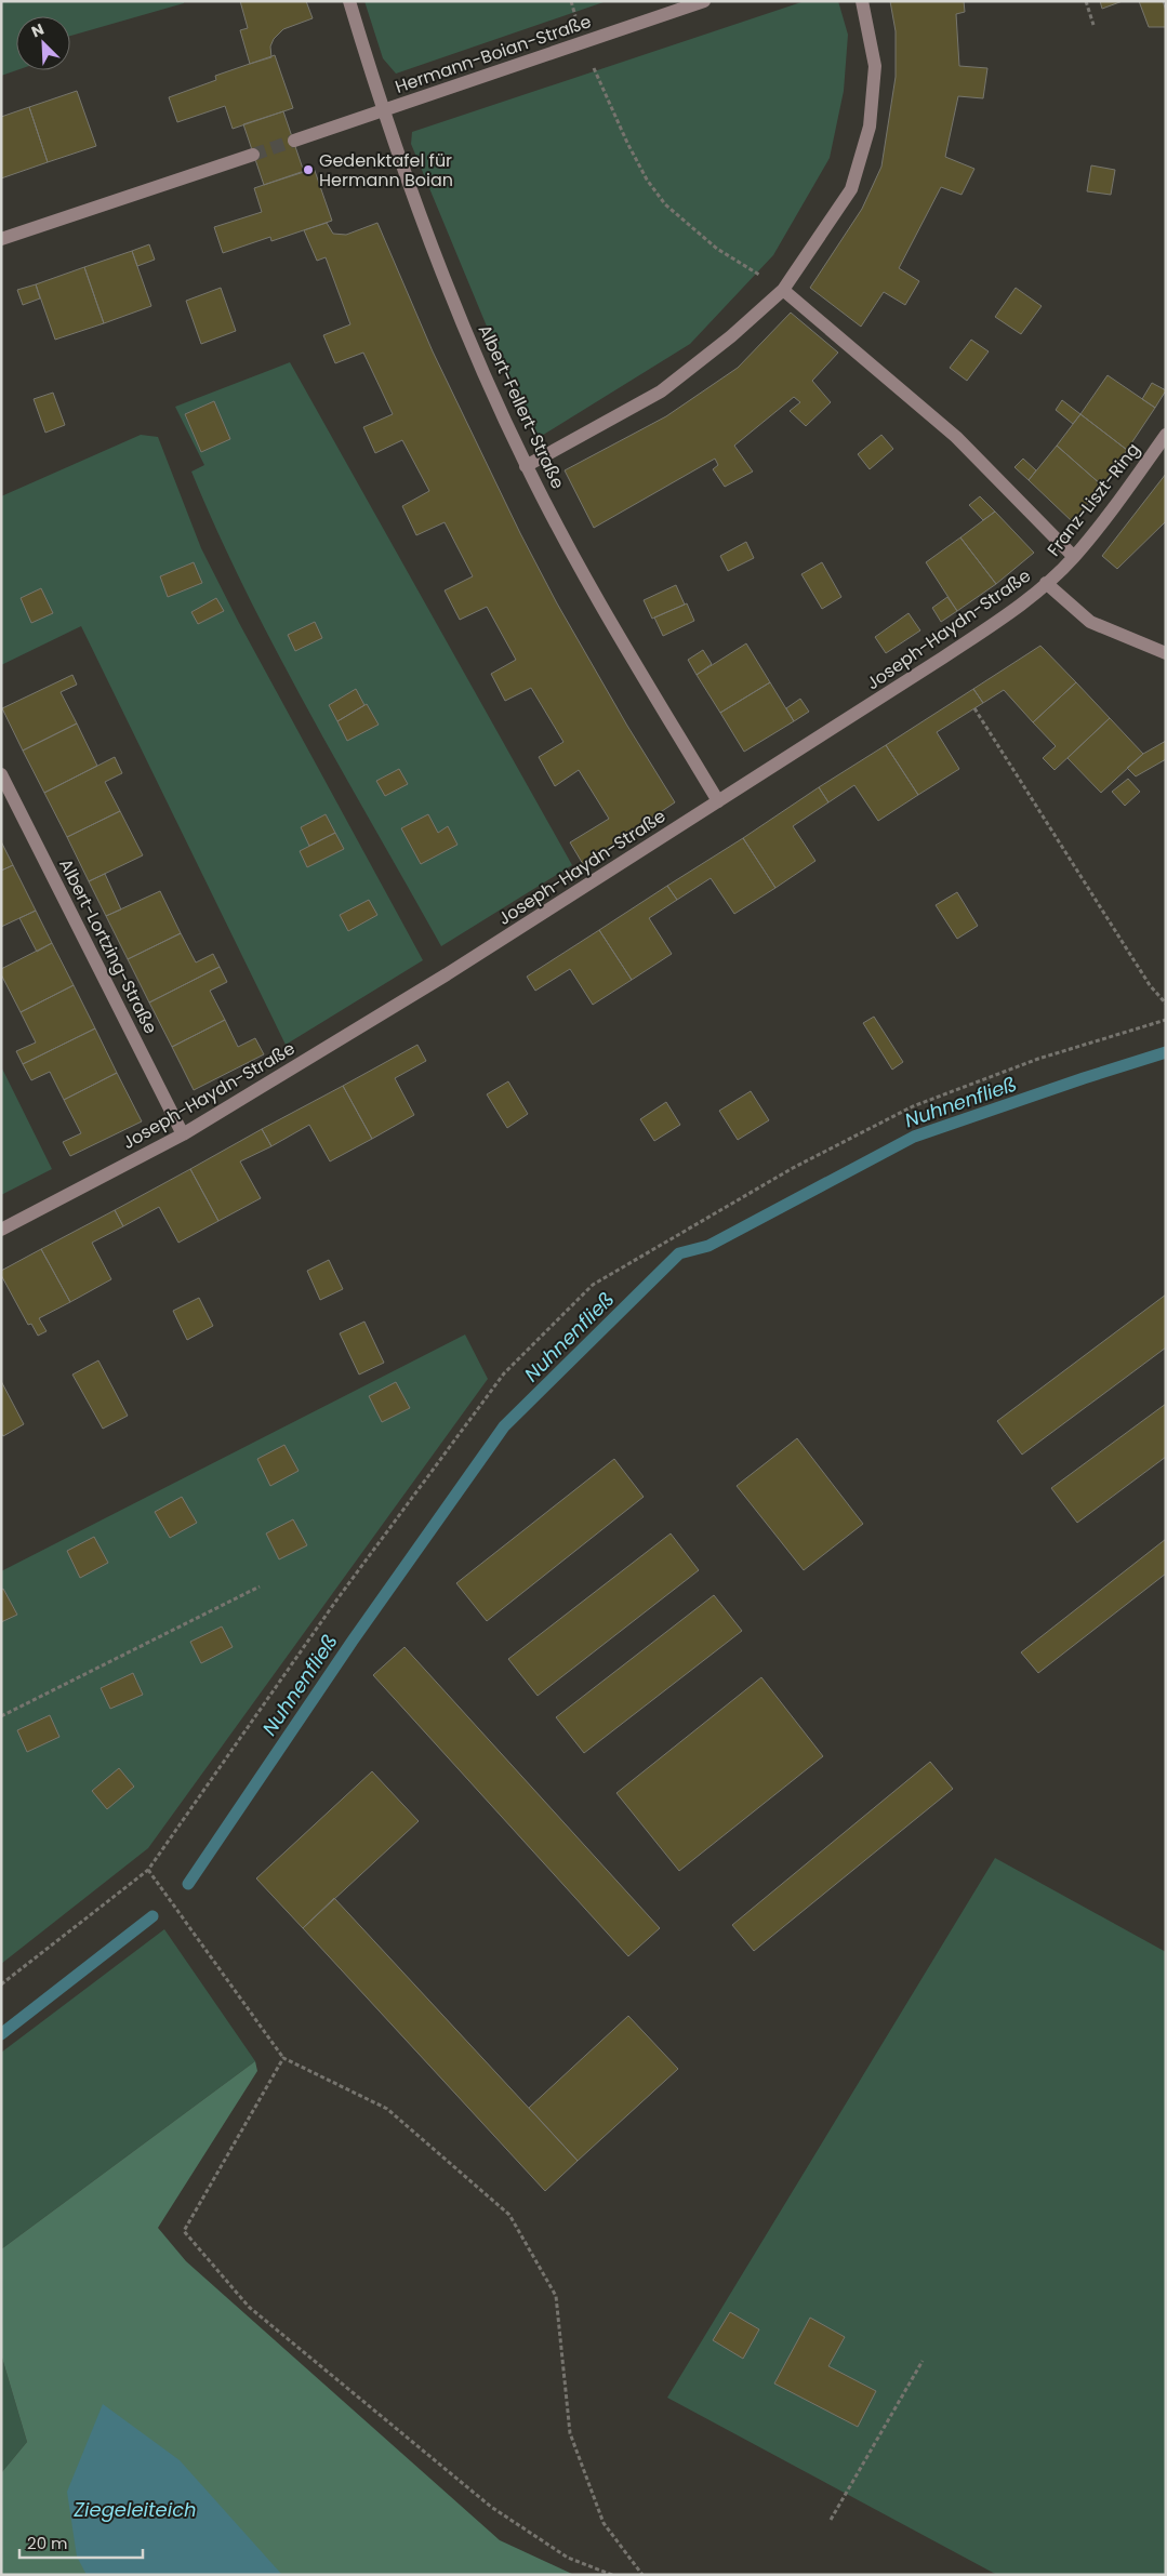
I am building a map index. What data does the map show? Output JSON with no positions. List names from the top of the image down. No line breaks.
{"streets":{"street":["Hermann-Boian-Straße","Albert-Fellert-Straße","Franz-Liszt-Ring","Joseph-Haydn-Straße","Albert-Lortzing-Straße"]},"crossings":[["Hermann-Boian-Straße","Albert-Fellert-Straße"],["Albert-Fellert-Straße","Joseph-Haydn-Straße"],["Franz-Liszt-Ring","Joseph-Haydn-Straße"],["Joseph-Haydn-Straße","Albert-Lortzing-Straße"]],"water":["Nuhnenfließ","Ziegeleiteich"],"places":["Gedenktafel für Hermann Boian"],"scale_bar":"20 m","north":"top left"}
